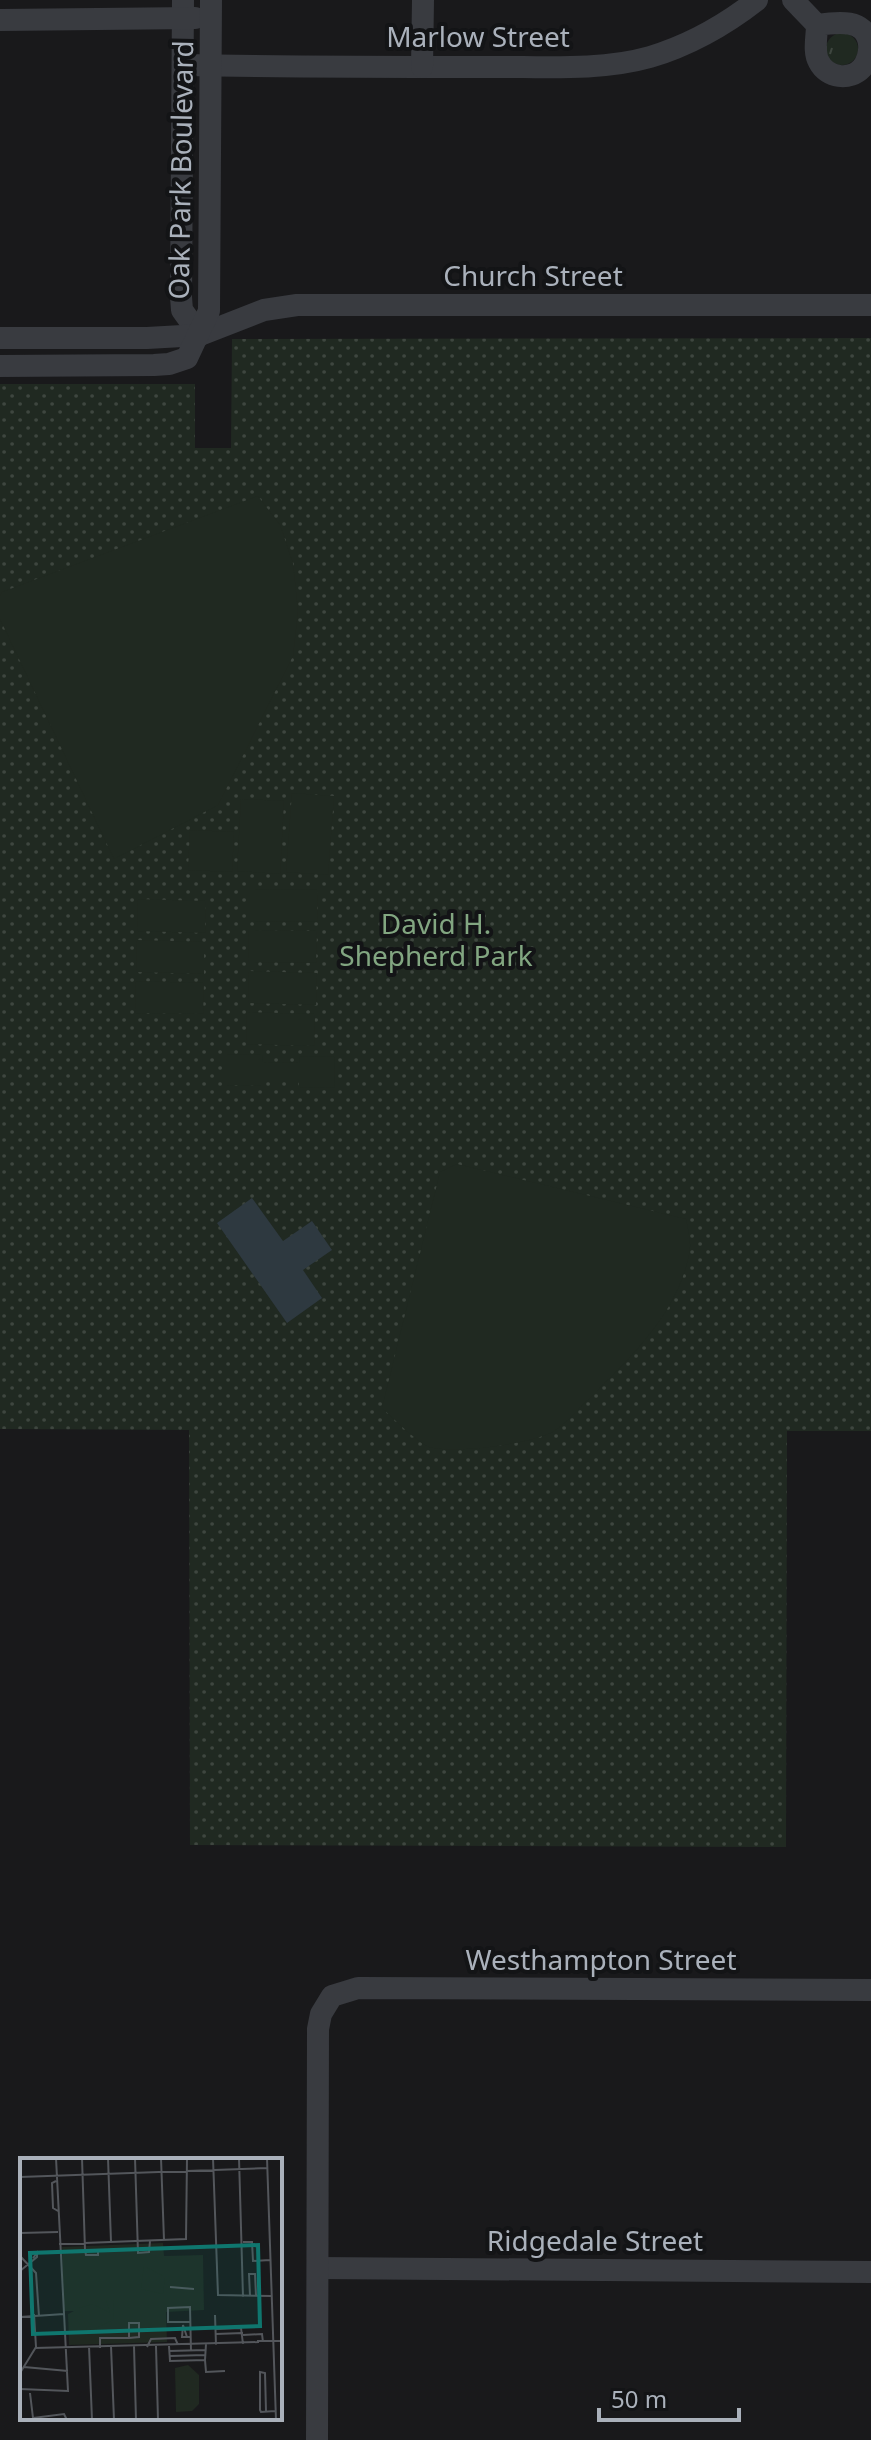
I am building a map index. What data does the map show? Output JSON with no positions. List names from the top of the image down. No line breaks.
{"streets":{"street":["Marlow Street","Oak Park Boulevard","Church Street","Westhampton Street","Ridgedale Street"]},"crossings":[["Marlow Street","Oak Park Boulevard"],["Oak Park Boulevard","Church Street"],["Westhampton Street","Ridgedale Street"]],"parks":["David H. Shepherd Park"],"scale_bar":"50 m"}
